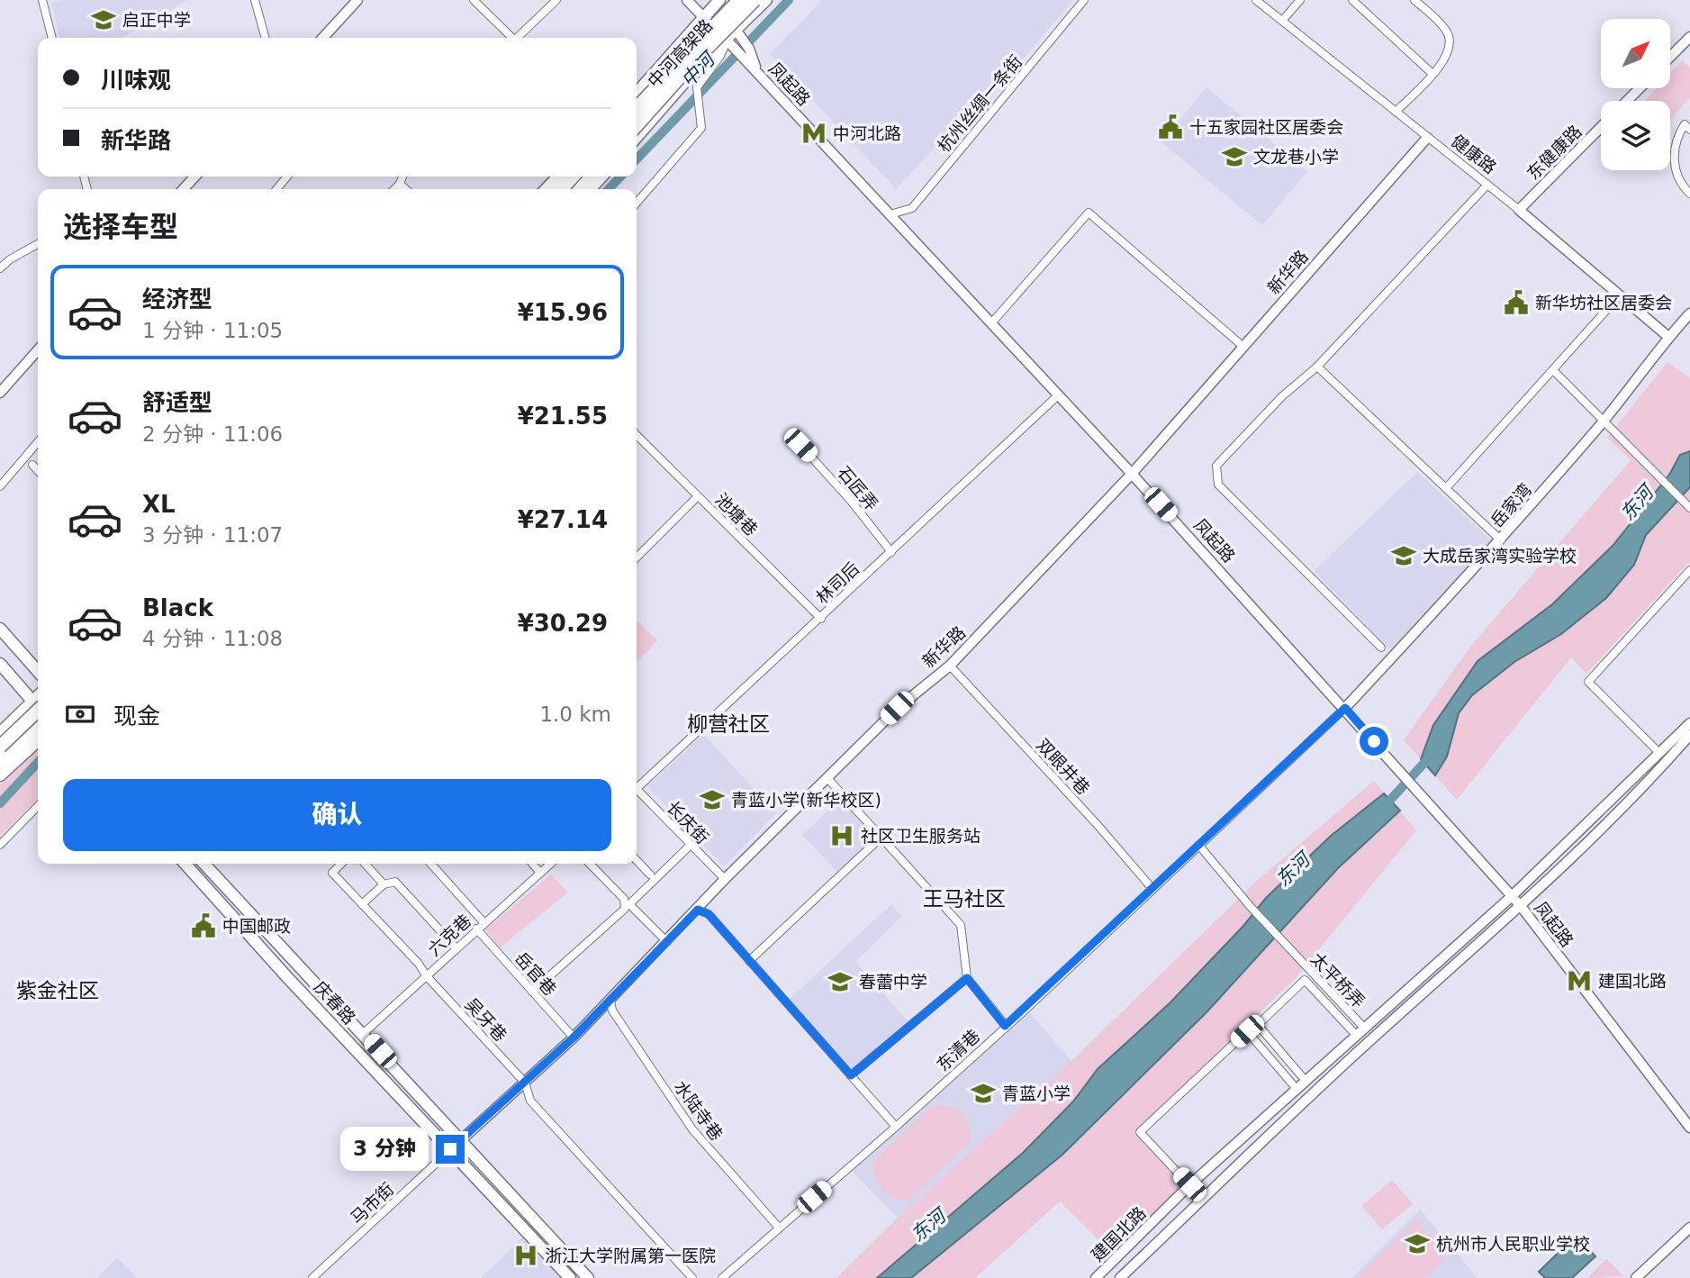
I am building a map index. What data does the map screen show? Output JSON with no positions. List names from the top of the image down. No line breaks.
{"streets":{"highway":["中河高架路"],"main road":["凤起路","东健康路","健康路","新华路","岳家湾","庆春路","建国北路"],"street":["杭州丝绸一条街","石匠弄","池塘巷","林司后","双眼井巷","长庆街","六克巷","岳官巷","太平桥弄","吴牙巷","东清巷","水陆寺巷","马市街"]},"crossings":[["凤起路","杭州丝绸一条街"],["凤起路","新华路"],["凤起路","岳家湾"],["凤起路","林司后"],["凤起路","东清巷"],["凤起路","建国北路"],["东健康路","健康路"],["健康路","新华路"],["健康路","岳家湾"],["新华路","双眼井巷"],["新华路","长庆街"],["新华路","岳官巷"],["新华路","庆春路"],["新华路","吴牙巷"],["新华路","水陆寺巷"],["新华路","马市街"],["石匠弄","林司后"],["岳家湾","东清巷"],["池塘巷","林司后"],["双眼井巷","东清巷"],["六克巷","岳官巷"],["六克巷","庆春路"],["六克巷","吴牙巷"],["太平桥弄","东清巷"],["太平桥弄","建国北路"],["庆春路","马市街"],["东清巷","水陆寺巷"]],"districts":["柳营社区","王马社区","紫金社区"],"water":["中河","东河"],"places":{"school or university":["启正中学","文龙巷小学","大成岳家湾实验学校","青蓝小学(新华校区)","春蕾中学","青蓝小学","杭州市人民职业学校"],"public building":["十五家园社区居委会","新华坊社区居委会","中国邮政"],"metro station":["中河北路","建国北路"],"hospital":["社区卫生服务站","浙江大学附属第一医院"]},"north":"top right","page":{"banner":["川味观","新华路"],"heading":"选择车型","list":[{"name":"经济型","note":"1 分钟 · 11:05","value":"¥15.96"},{"name":"舒适型","note":"2 分钟 · 11:06","value":"¥21.55"},{"name":"XL","note":"3 分钟 · 11:07","value":"¥27.14"},{"name":"Black","note":"4 分钟 · 11:08","value":"¥30.29"}],"pay":["现金","1.0 km"],"buttons":"确认","bubble":"3 分钟"}}
